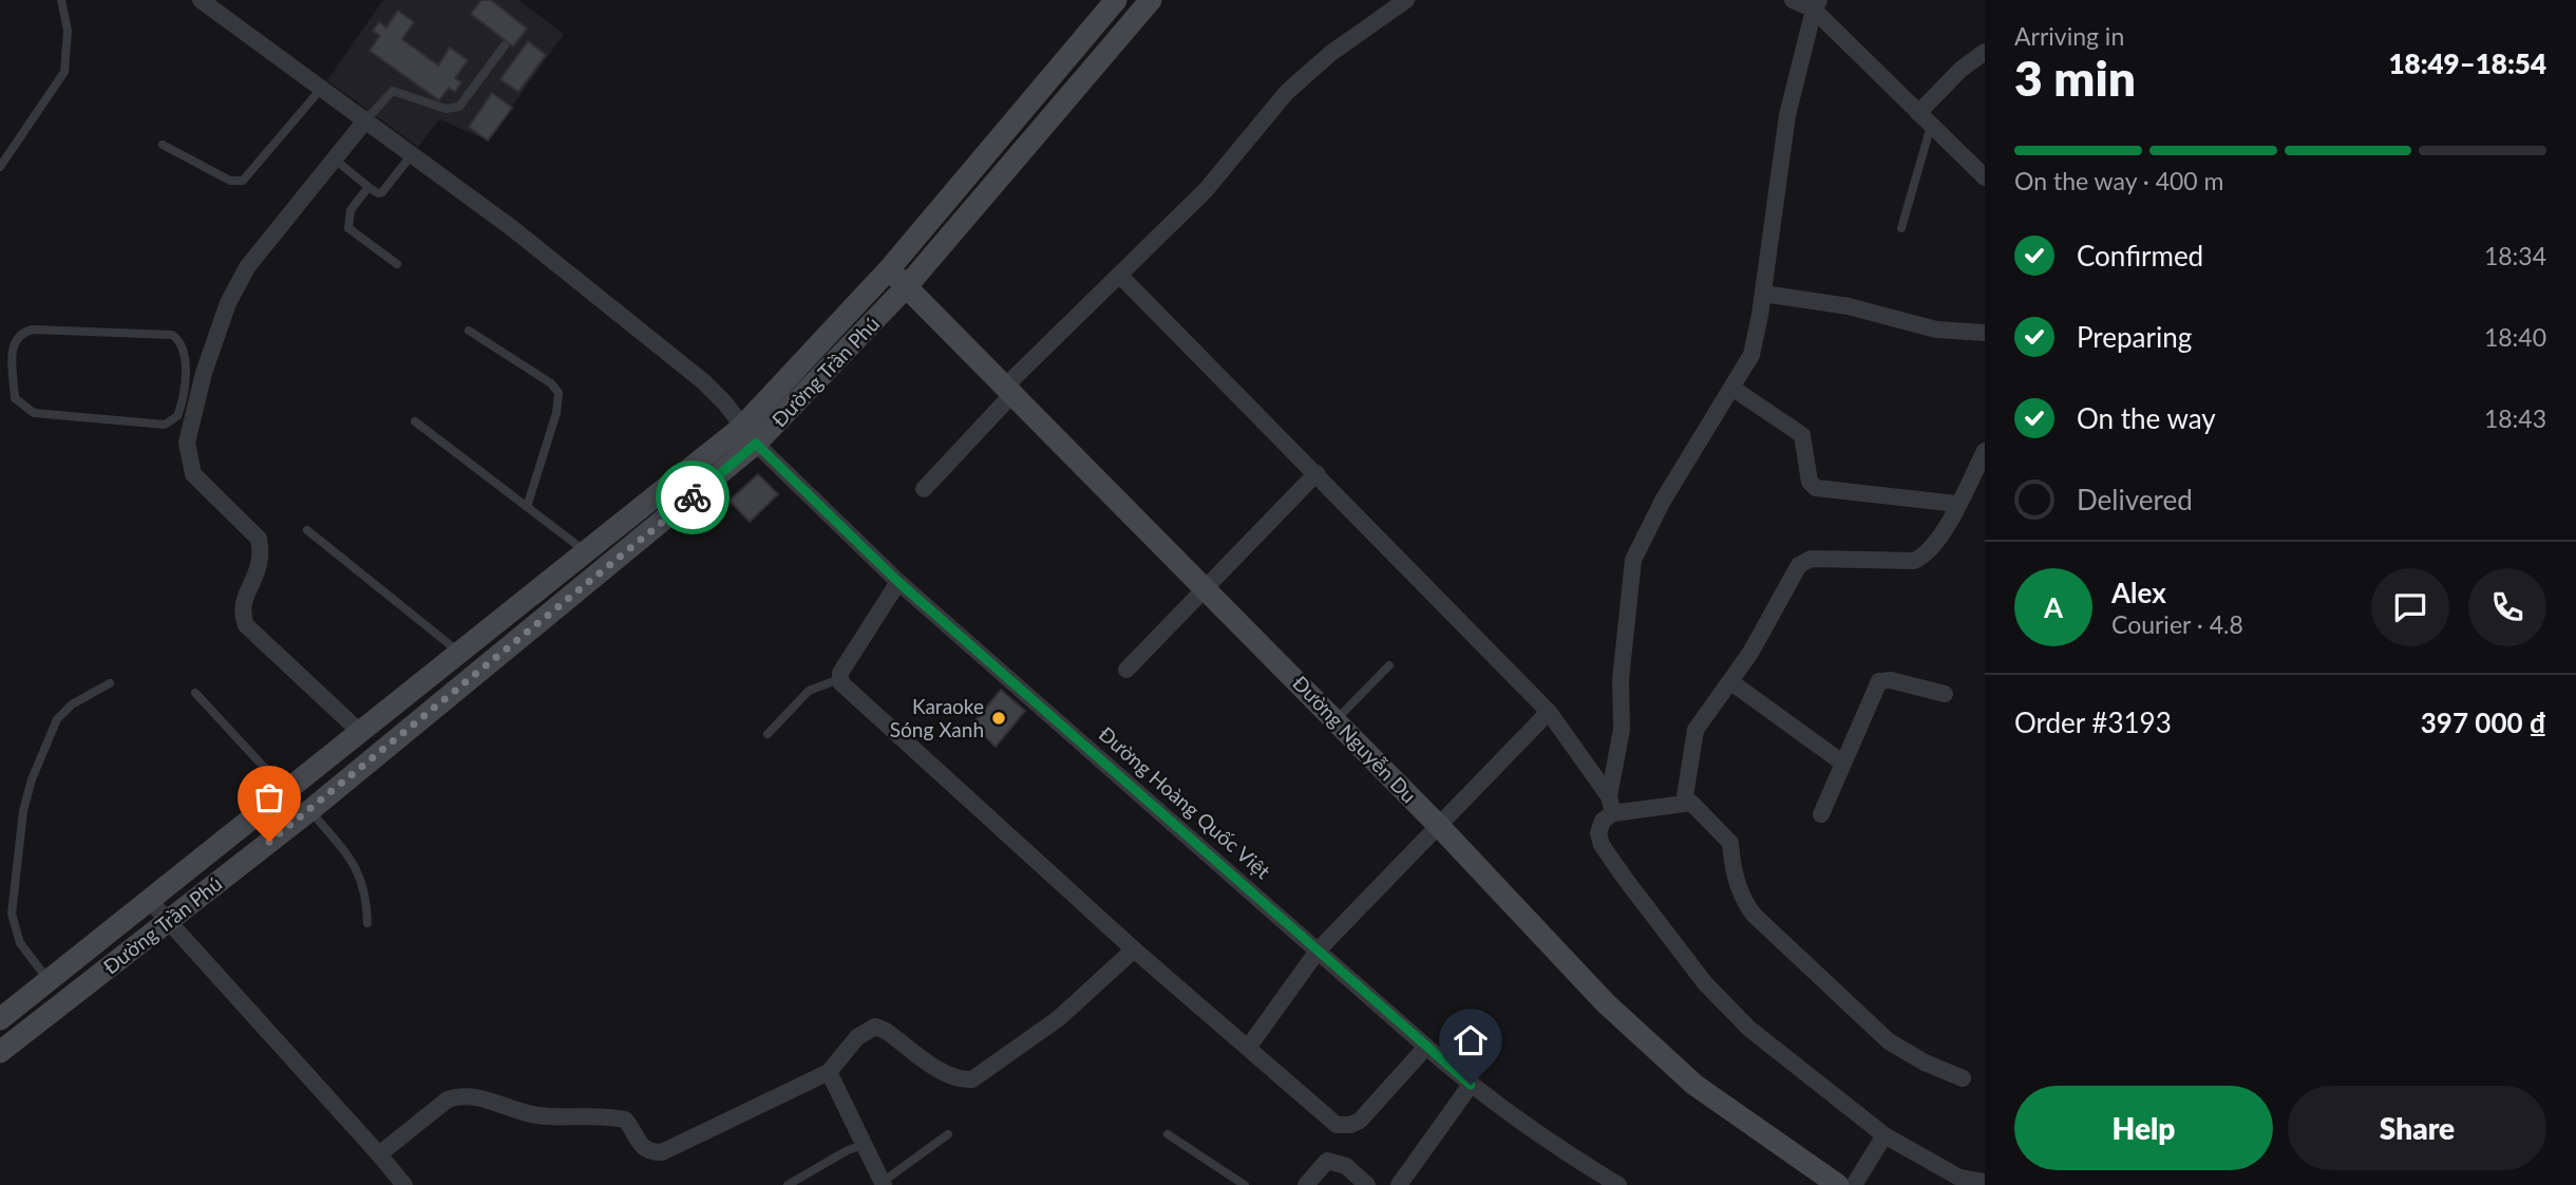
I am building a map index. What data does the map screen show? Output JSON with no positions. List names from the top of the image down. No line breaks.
{"streets":{"main road":["Đường Trần Phú","Đường Nguyễn Du"],"street":["Đường Hoàng Quốc Việt"]},"crossings":[["Đường Trần Phú","Đường Nguyễn Du"],["Đường Trần Phú","Đường Hoàng Quốc Việt"]],"places":["Karaoke Sóng Xanh"],"page":{"heading":["3 min","Arriving in","18:49–18:54"],"panel":["Alex","Courier · 4.8","Order #3193","397 000 ₫"],"bar":"On the way · 400 m","list":[["Confirmed","18:34"],["Preparing","18:40"],["On the way","18:43"],"Delivered"],"round":"A","buttons":["Help","Share"]}}
